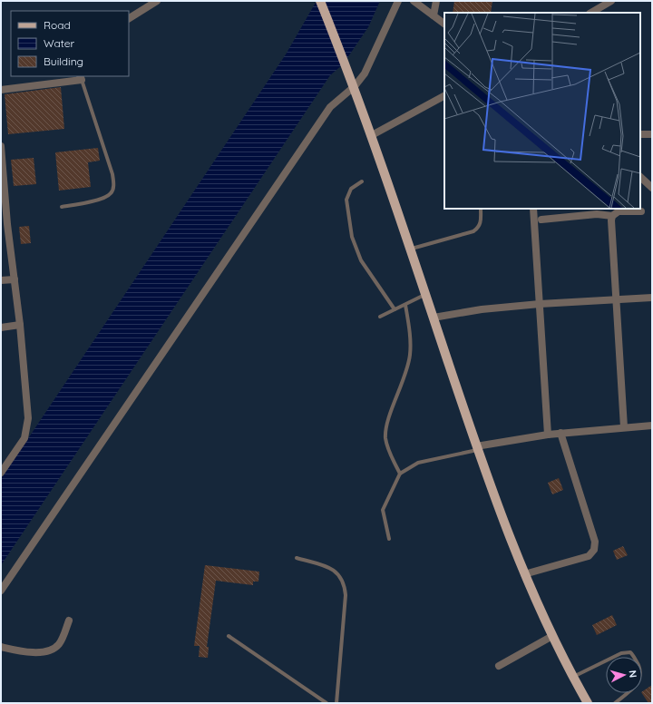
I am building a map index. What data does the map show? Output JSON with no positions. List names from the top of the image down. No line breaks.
{"legend":["Road","Water","Building"],"north":"right"}
